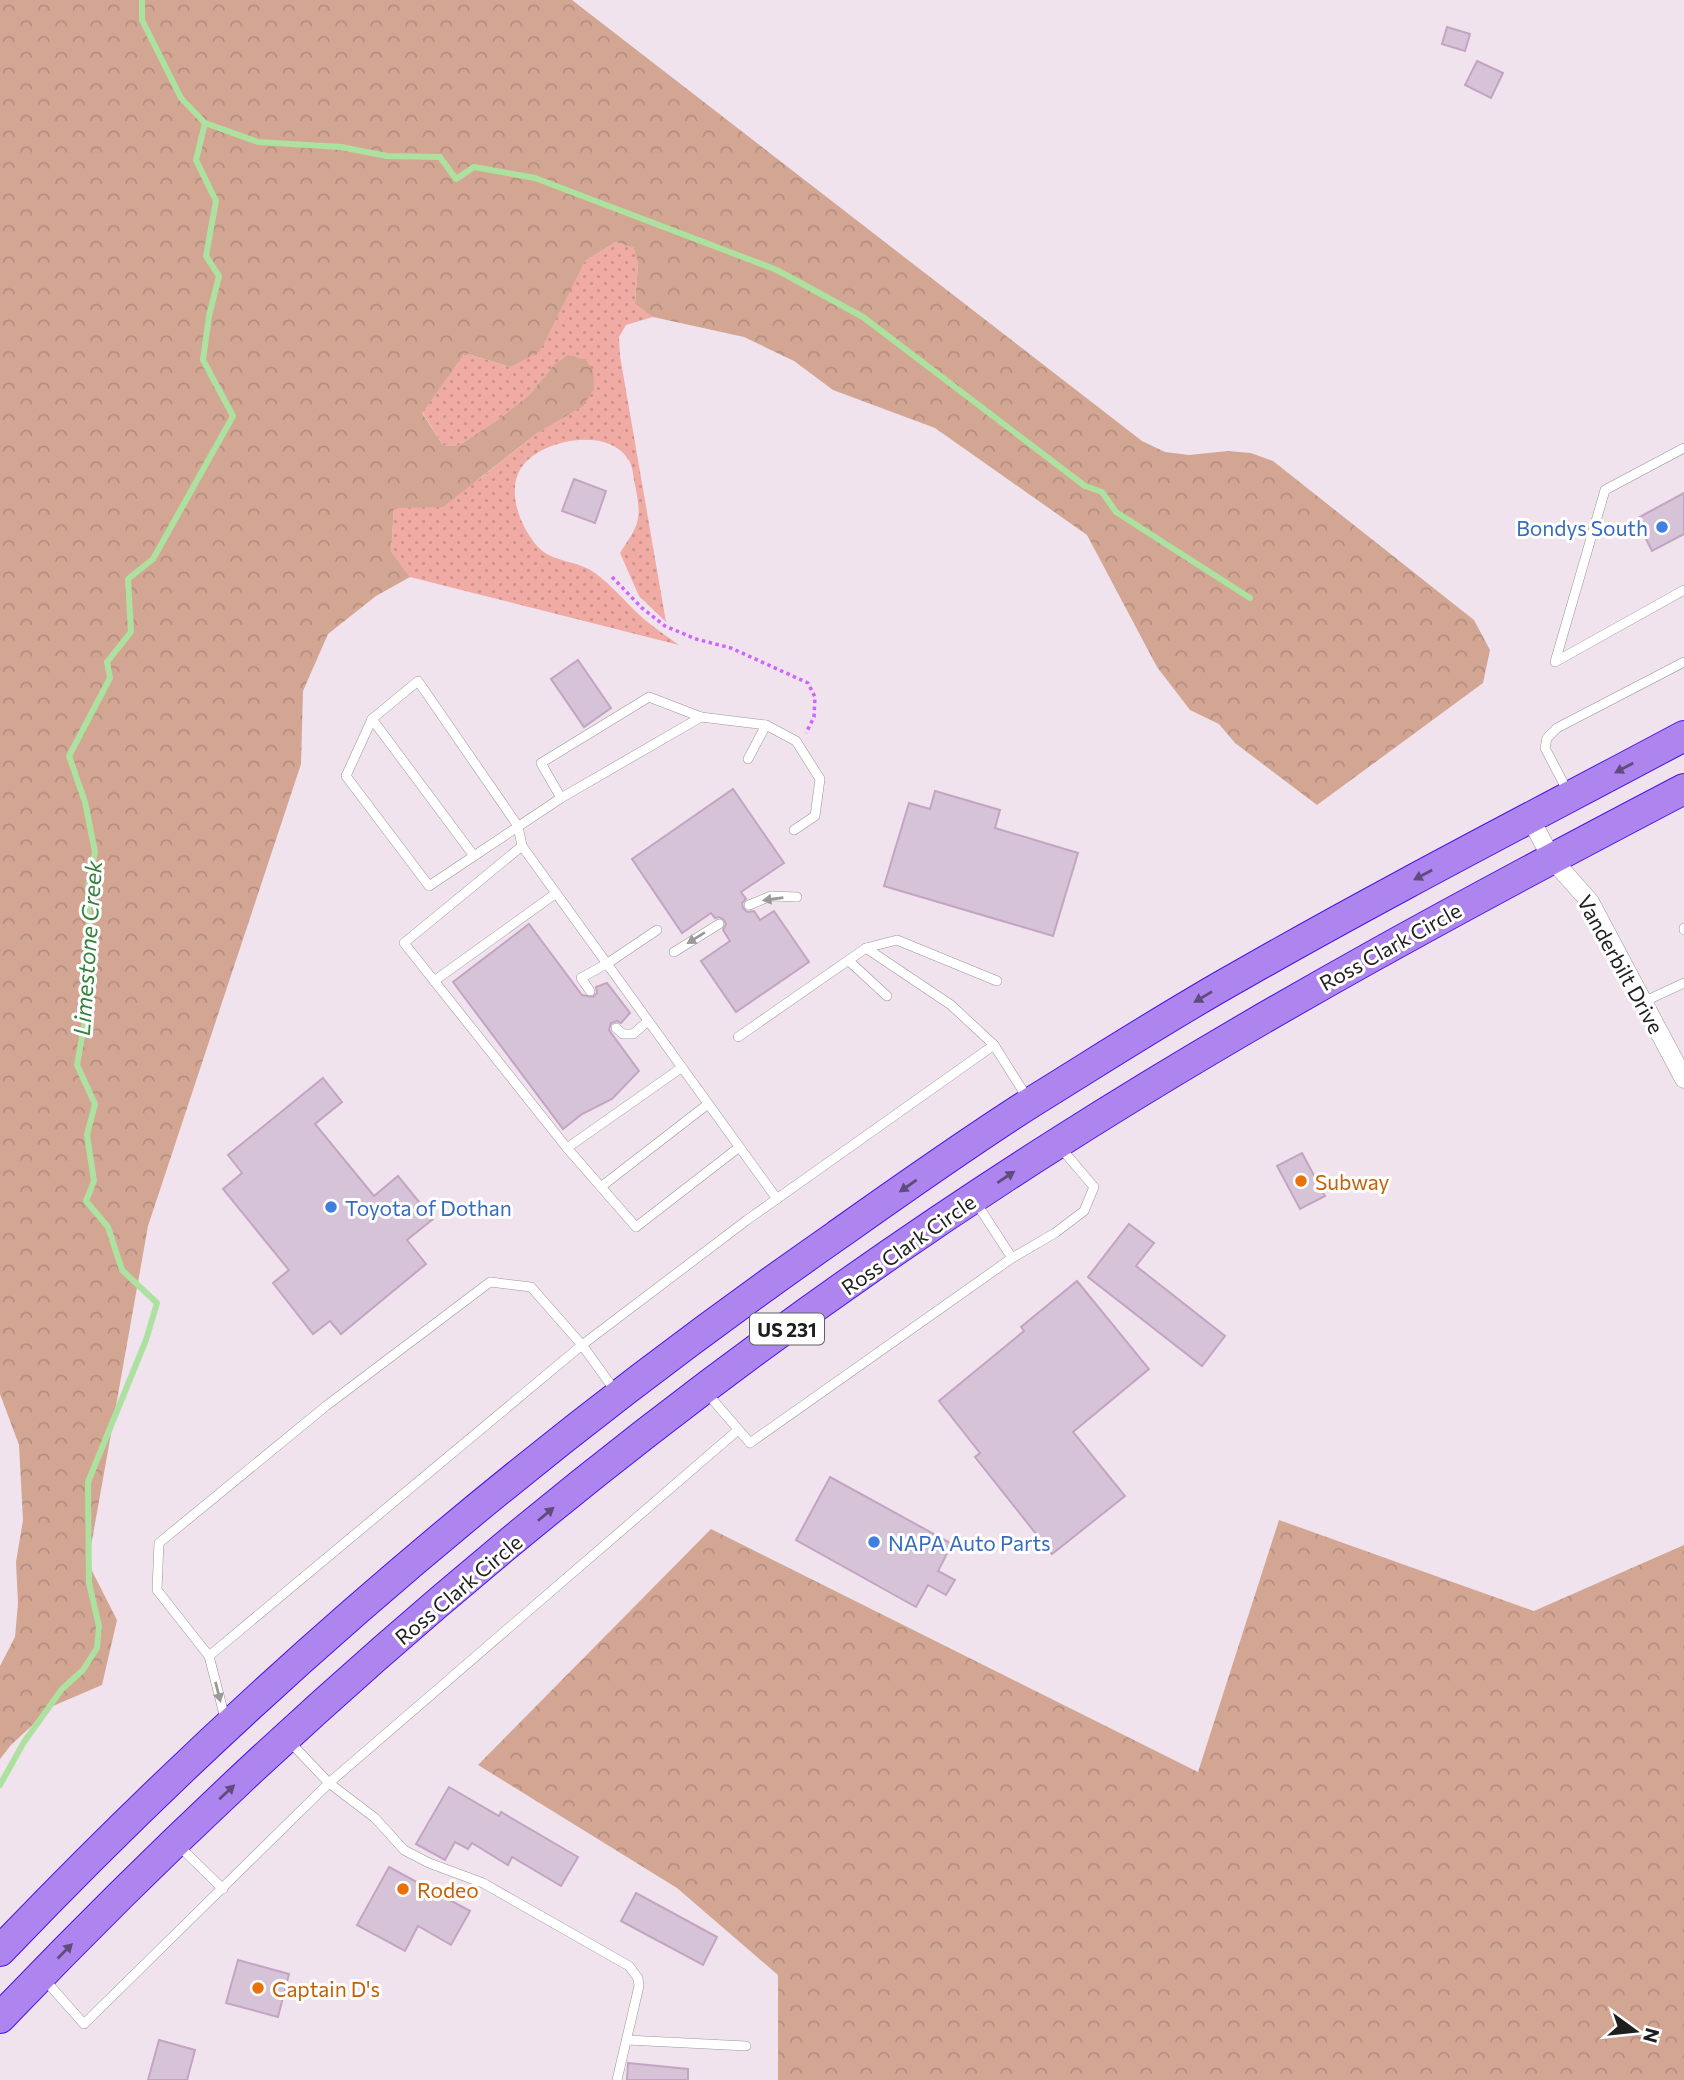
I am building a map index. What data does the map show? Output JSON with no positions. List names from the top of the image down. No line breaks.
{"streets":{"highway":["Ross Clark Circle","US 231"],"street":["Vanderbilt Drive"]},"crossings":[["Ross Clark Circle","Vanderbilt Drive"],["Vanderbilt Drive","US 231"]],"water":["Limestone Creek"],"places":["Bondys South","Subway","Toyota of Dothan","NAPA Auto Parts","Rodeo","Captain D's"],"north":"right"}
